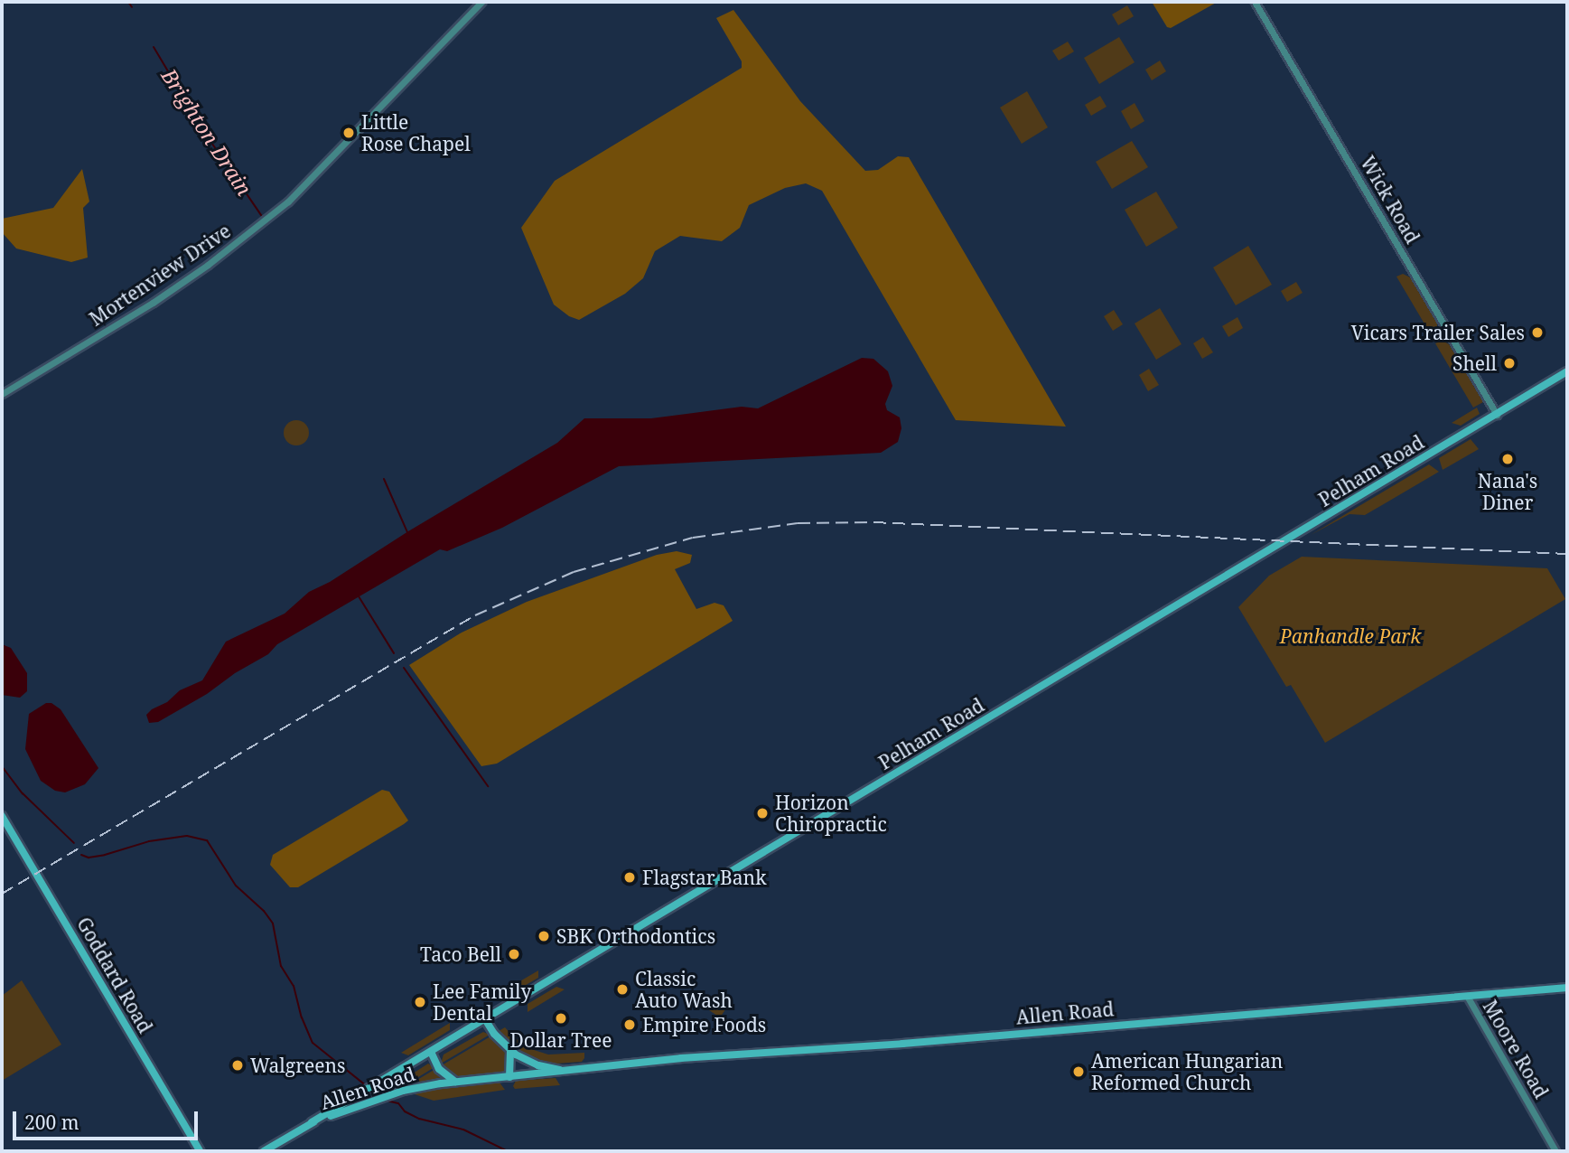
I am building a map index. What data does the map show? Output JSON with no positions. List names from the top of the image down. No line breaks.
{"streets":{"main road":["Pelham Road","Goddard Road","Allen Road"],"street":["Wick Road","Mortenview Drive","Moore Road"]},"crossings":[["Wick Road","Pelham Road"],["Pelham Road","Allen Road"],["Allen Road","Moore Road"]],"water":["Brighton Drain"],"parks":["Panhandle Park"],"places":["Little Rose Chapel","Vicars Trailer Sales","Shell","Nana's Diner","Horizon Chiropractic","Flagstar Bank","SBK Orthodontics","Taco Bell","Classic Auto Wash","Lee Family Dental","Dollar Tree","Empire Foods","Walgreens","American Hungarian Reformed Church"],"scale_bar":"200 m"}
